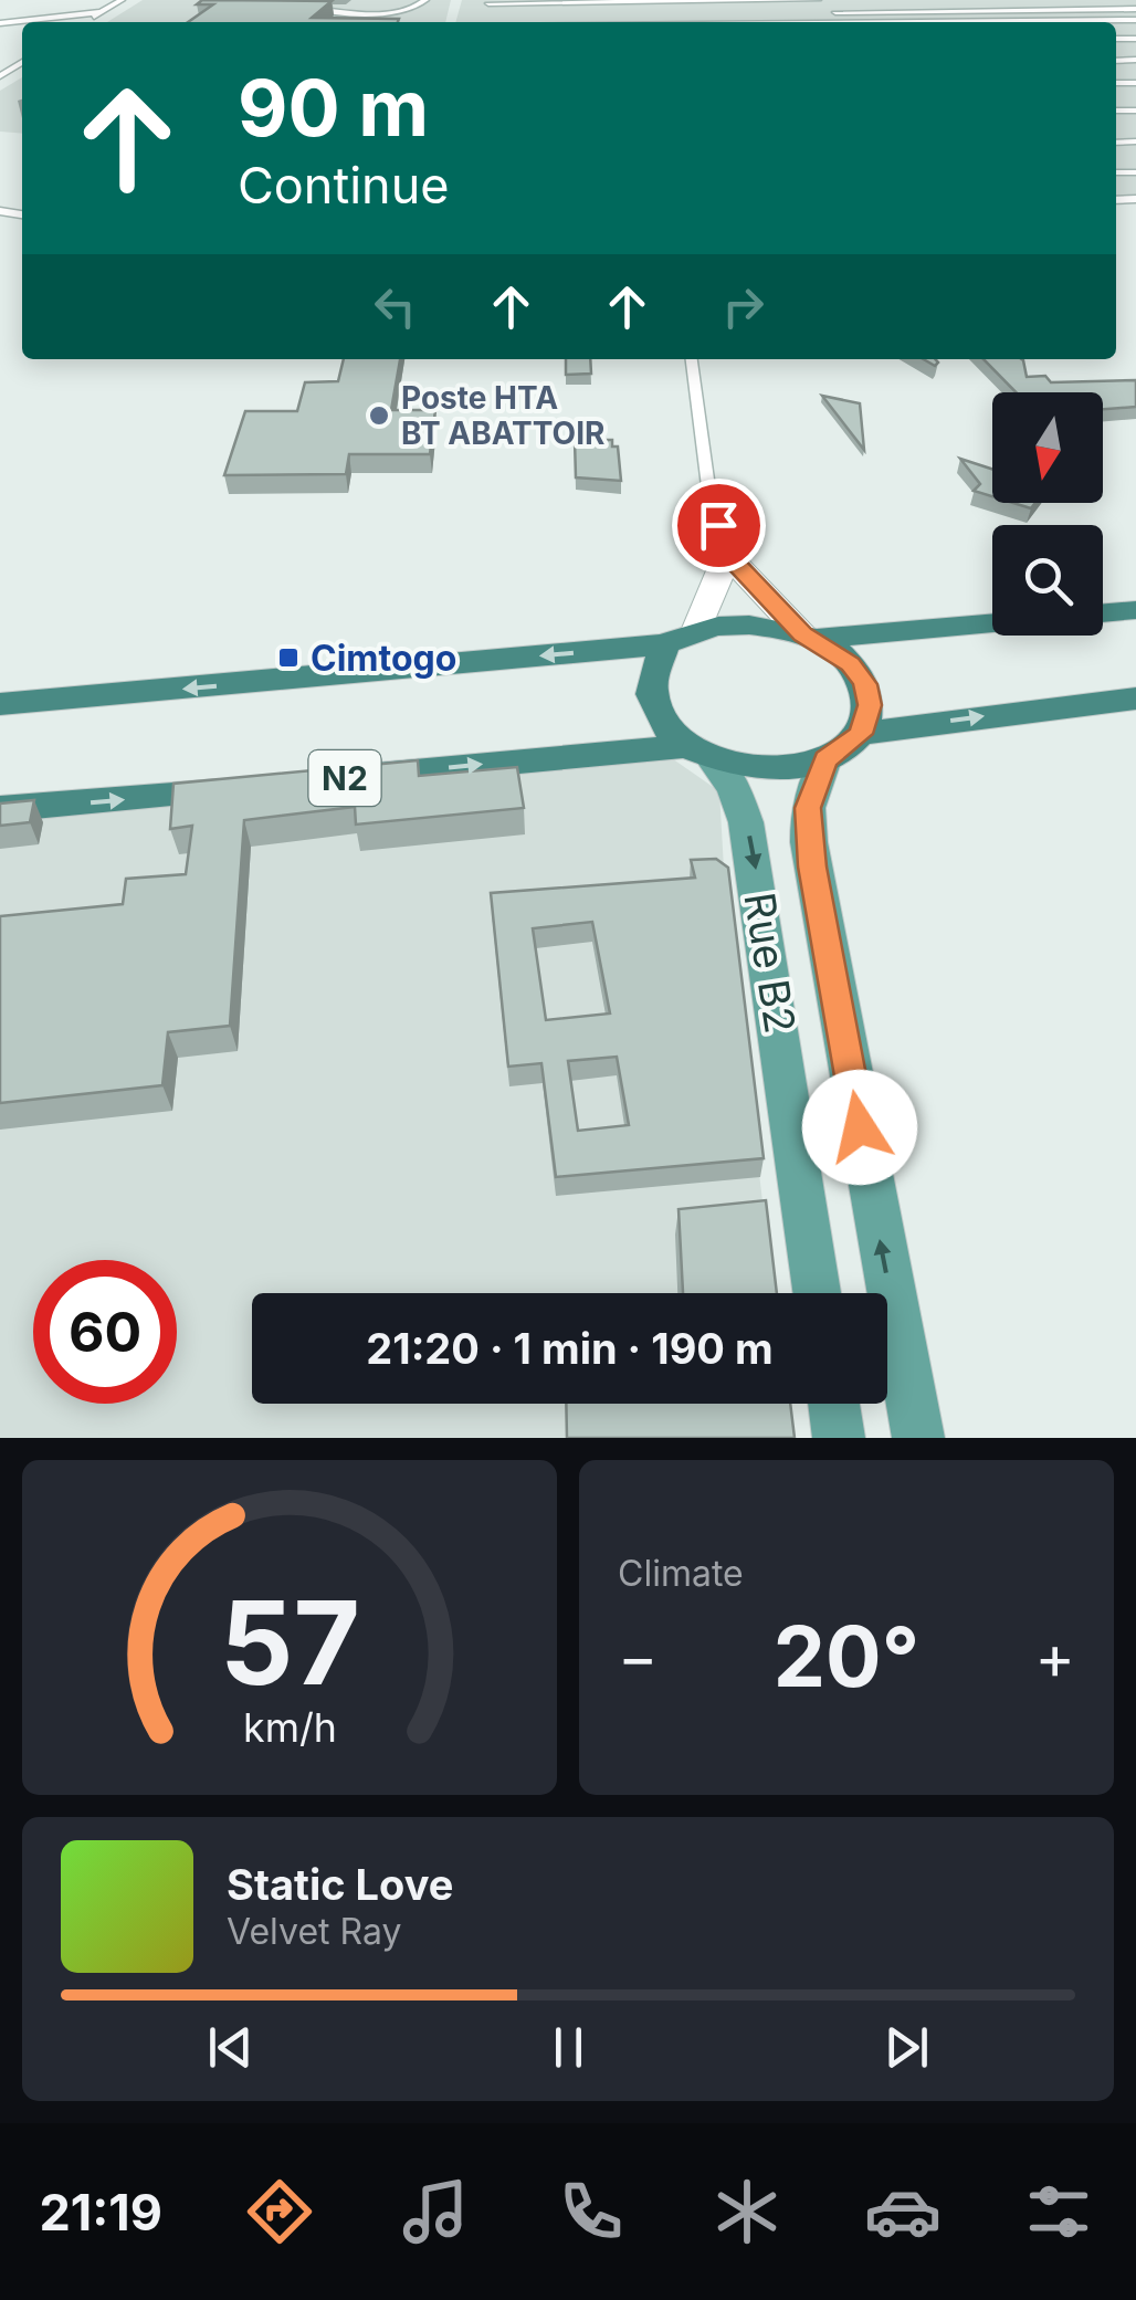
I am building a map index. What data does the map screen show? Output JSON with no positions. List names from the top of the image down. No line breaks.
{"streets":{"highway":["N2"],"main road":["Rue B2"]},"crossings":[["N2","Rue B2"]],"places":{"other":["Poste HTA BT ABATTOIR"],"transit":["Cimtogo"]},"north":"bottom","page":{"turn":["90 m","Continue"],"limit":"60","trip":"21:20 · 1 min · 190 m","tile":"Climate","heat":["−","20°","+"],"song":["Static Love","Velvet Ray"],"tabs":"21:19","gauge":["57","km/h"]}}
